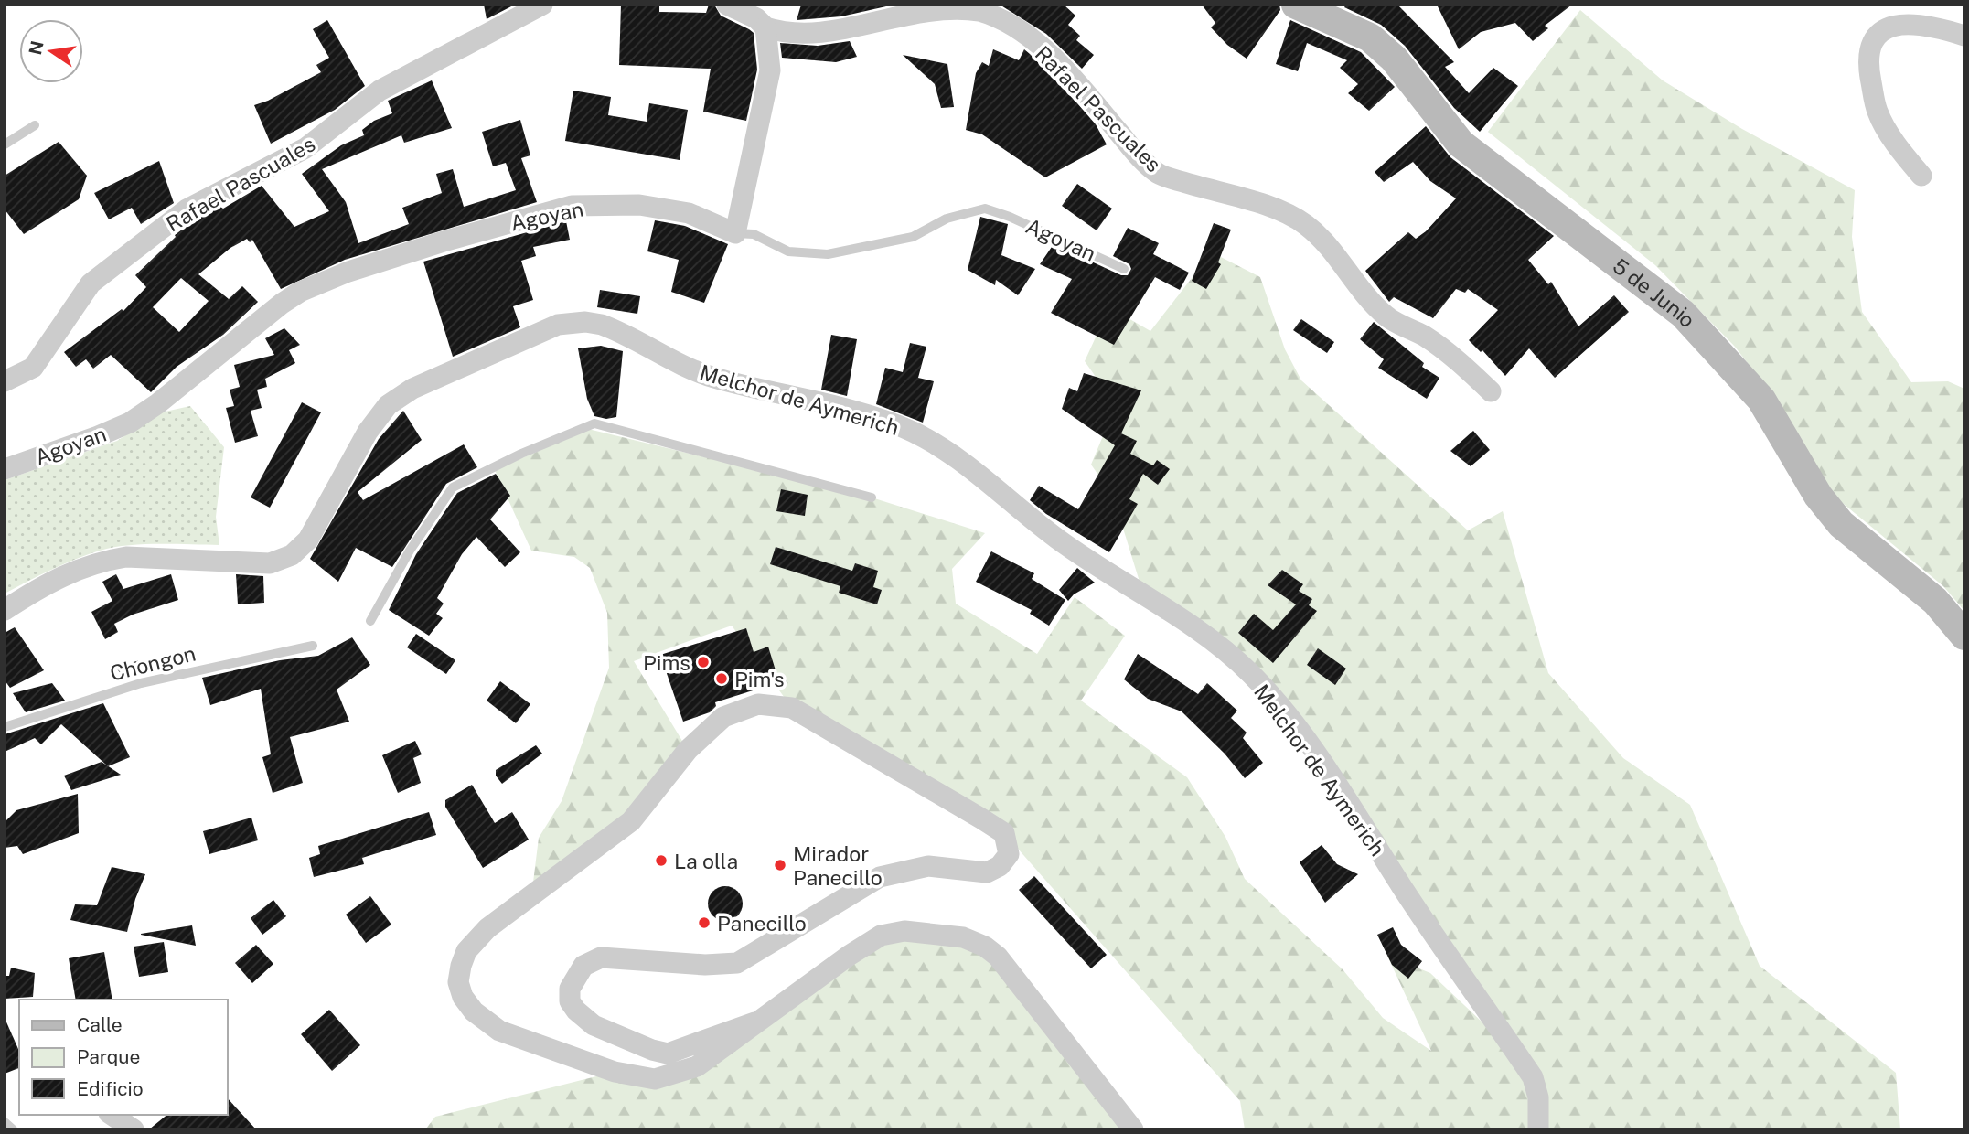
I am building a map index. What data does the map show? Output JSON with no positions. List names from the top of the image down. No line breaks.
{"streets":{"street":["Rafael Pascuales","Agoyan","5 de Junio","Melchor de Aymerich"],"lane":["Chongon"]},"places":["Pims","Pim's","La olla","Mirador Panecillo","Panecillo"],"legend":["Calle","Parque","Edificio"],"north":"left"}
